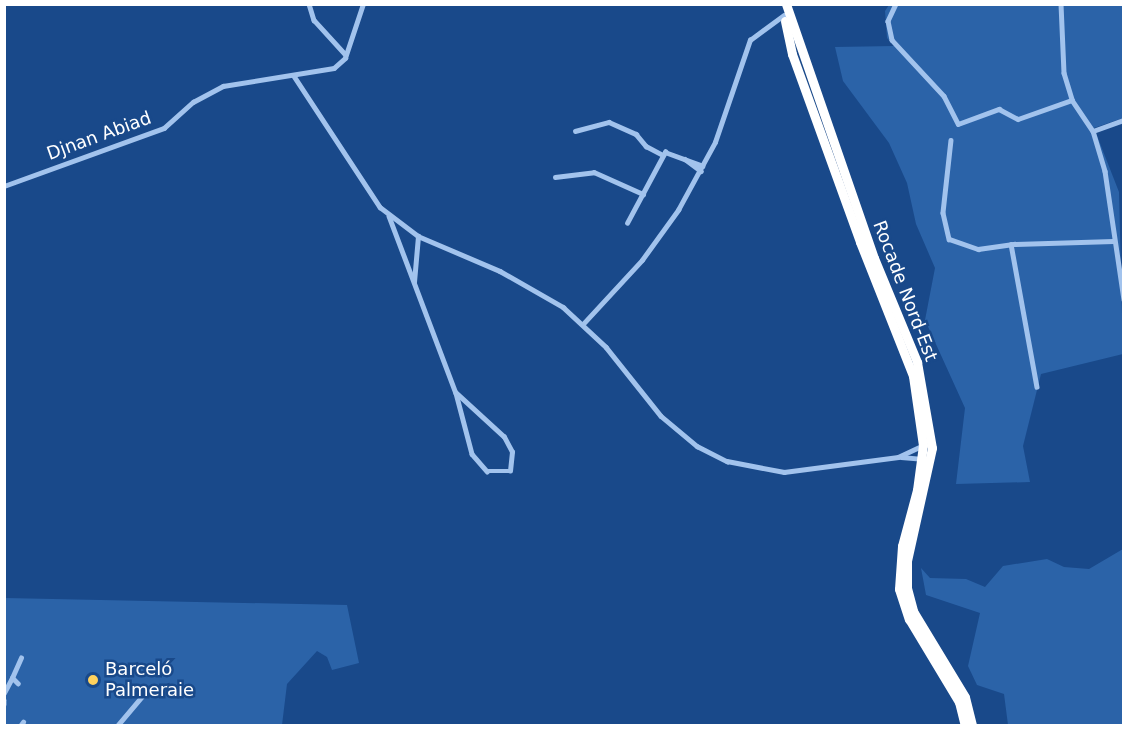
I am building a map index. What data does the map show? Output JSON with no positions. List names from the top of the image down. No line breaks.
{"streets":{"highway":["Rocade Nord-Est"],"street":["Djnan Abiad"]},"places":["Barceló Palmeraie"]}
